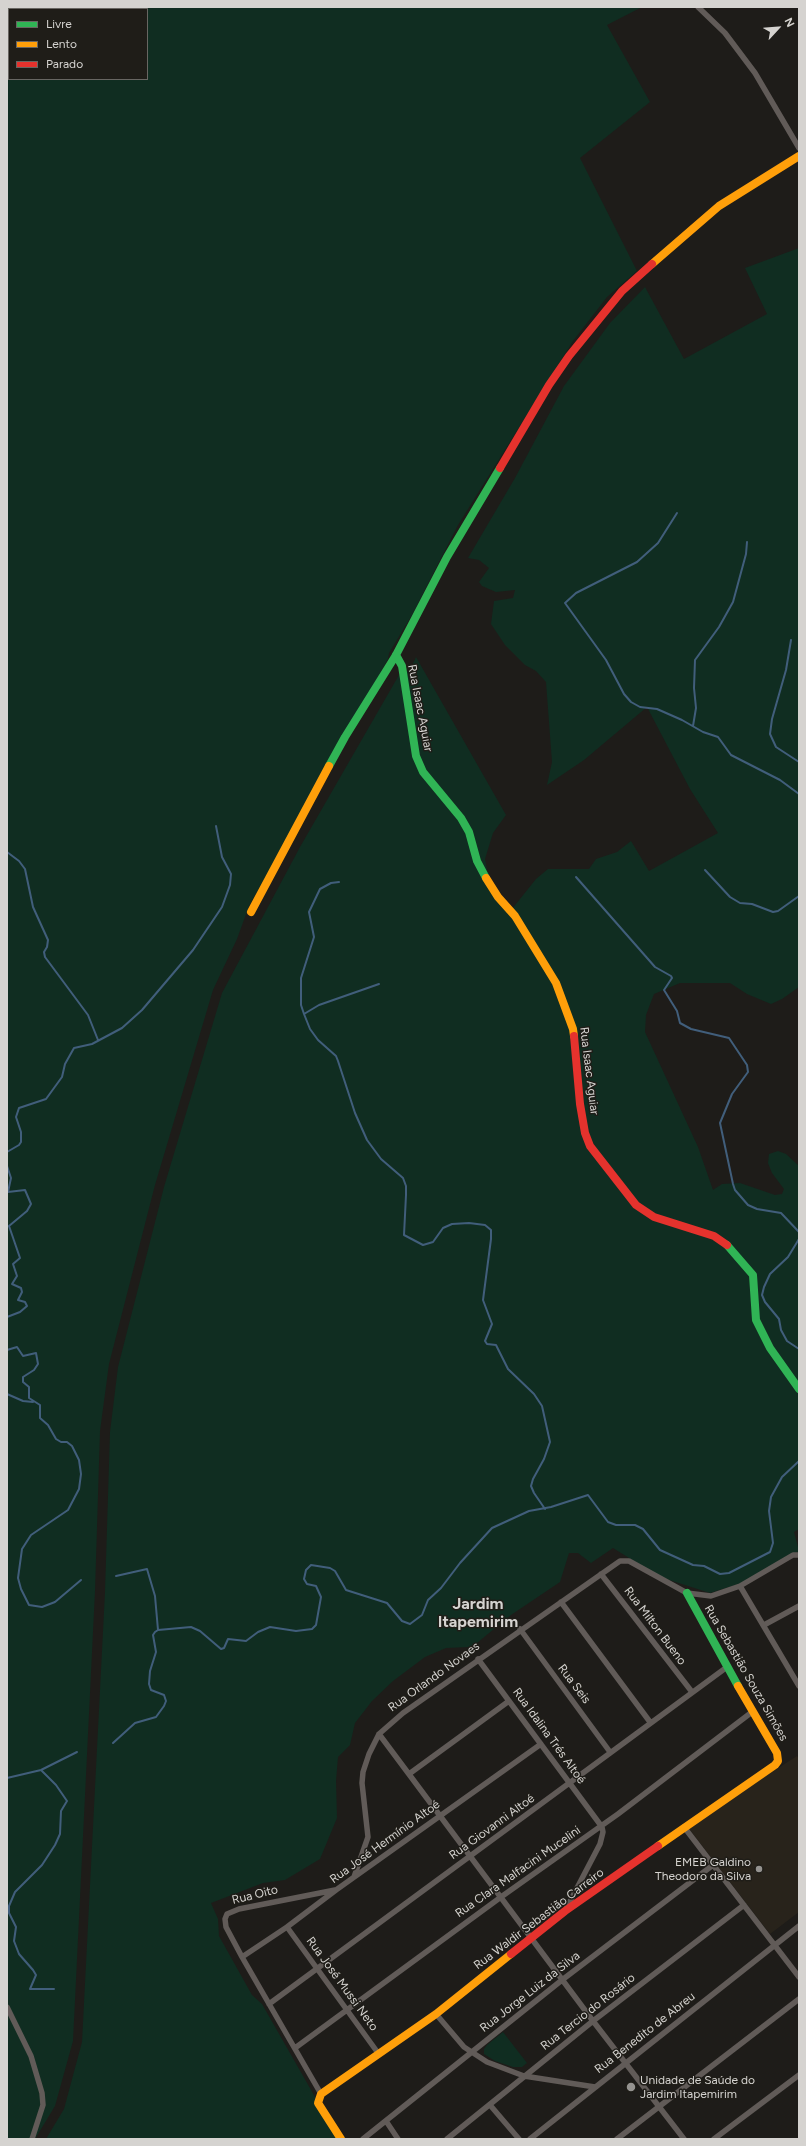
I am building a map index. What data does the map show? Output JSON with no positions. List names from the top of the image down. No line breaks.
{"streets":{"street":["Rua Isaac Aguiar","Rua Milton Bueno","Rua Sebastião Souza Simões","Rua Orlando Novaes","Rua Seis","Rua Idalina Trés Altoé","Rua Giovanni Altoé","Rua José Hermínio Altoé","Rua Clara Malfacini Mucelini","Rua Oito","Rua Waldir Sebastião Carreiro","Rua José Mussi Neto","Rua Jorge Luiz da Silva","Rua Tercio do Rosário","Rua Benedito de Abreu"]},"crossings":[["Rua Milton Bueno","Rua Orlando Novaes"],["Rua Milton Bueno","Rua Giovanni Altoé"],["Rua Sebastião Souza Simões","Rua Orlando Novaes"],["Rua Sebastião Souza Simões","Rua Giovanni Altoé"],["Rua Sebastião Souza Simões","Rua Clara Malfacini Mucelini"],["Rua Sebastião Souza Simões","Rua Waldir Sebastião Carreiro"],["Rua Orlando Novaes","Rua Seis"],["Rua Orlando Novaes","Rua Idalina Trés Altoé"],["Rua Orlando Novaes","Rua José Hermínio Altoé"],["Rua Seis","Rua Giovanni Altoé"],["Rua Idalina Trés Altoé","Rua Giovanni Altoé"],["Rua Idalina Trés Altoé","Rua José Hermínio Altoé"],["Rua Idalina Trés Altoé","Rua Clara Malfacini Mucelini"],["Rua Giovanni Altoé","Rua José Mussi Neto"],["Rua José Hermínio Altoé","Rua Oito"],["Rua José Hermínio Altoé","Rua José Mussi Neto"],["Rua Clara Malfacini Mucelini","Rua José Mussi Neto"],["Rua Waldir Sebastião Carreiro","Rua José Mussi Neto"]],"districts":["Jardim Itapemirim"],"places":["EMEB Galdino Theodoro da Silva","Unidade de Saúde do Jardim Itapemirim"],"legend":["Livre","Lento","Parado"],"north":"top right"}
